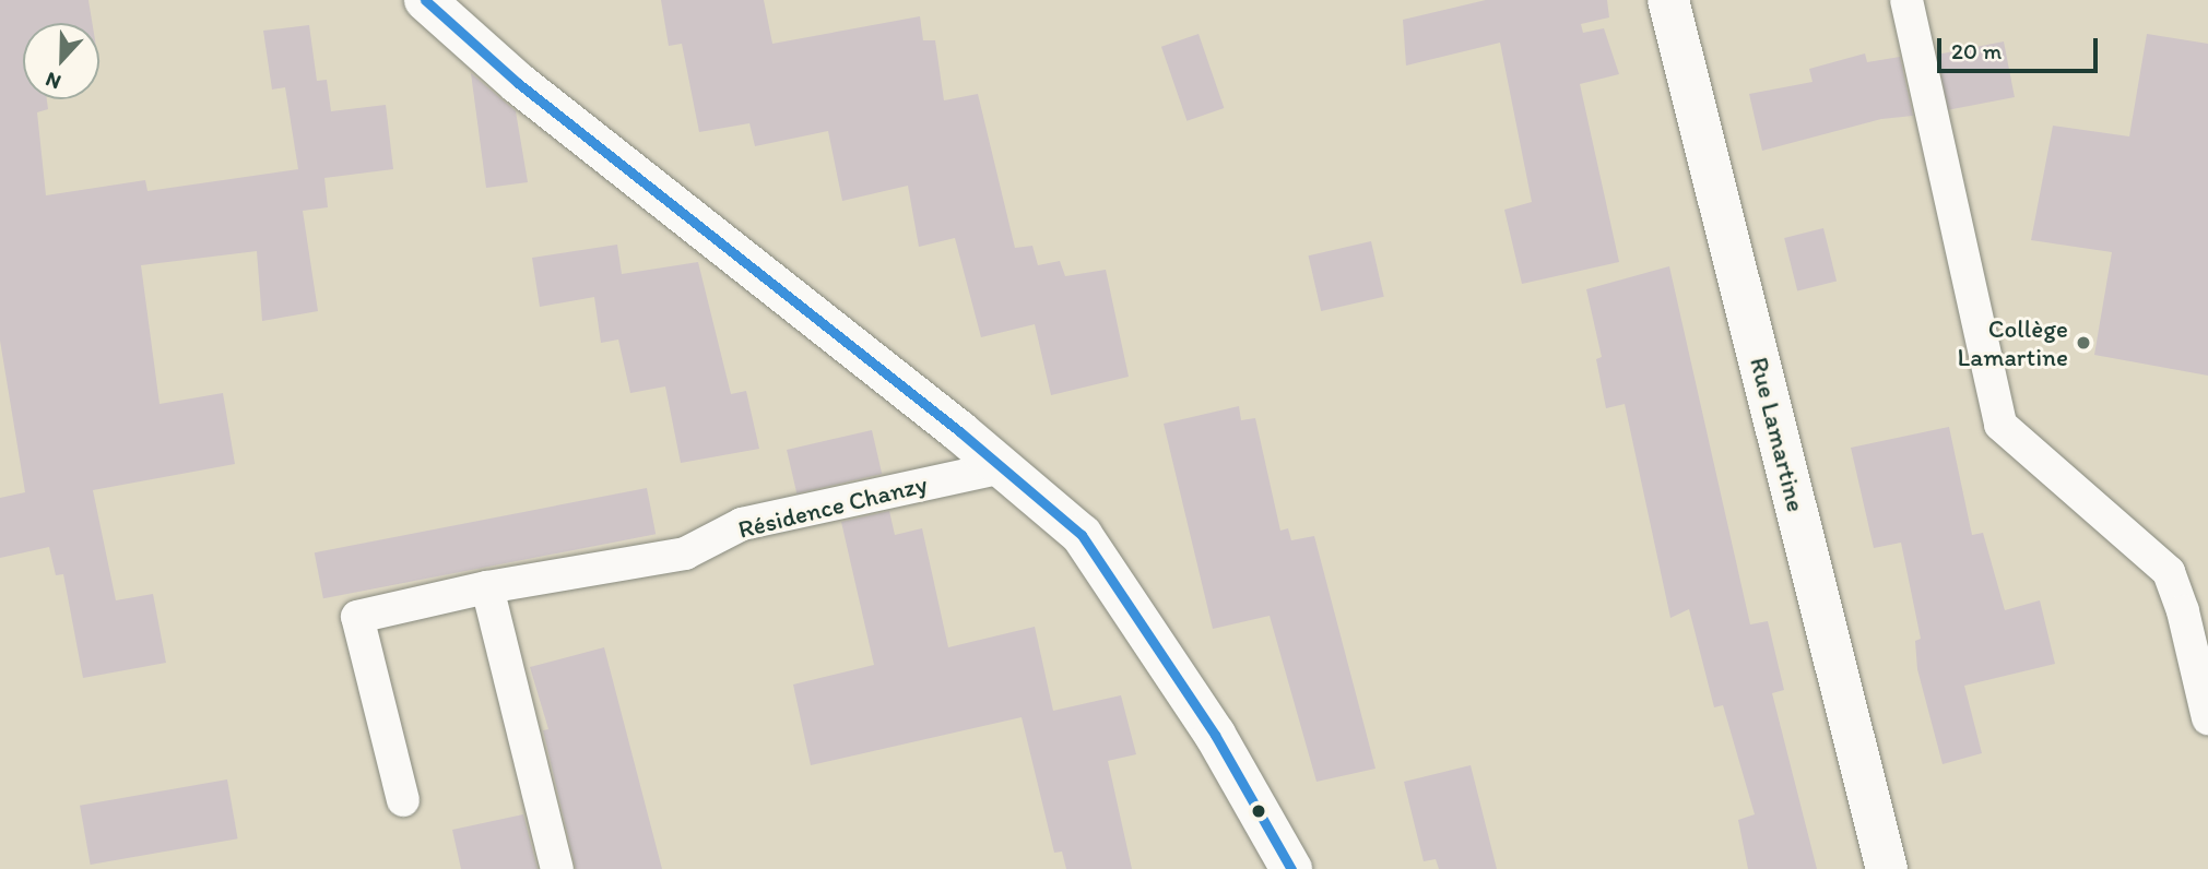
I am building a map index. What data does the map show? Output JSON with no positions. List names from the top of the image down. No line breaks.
{"streets":{"street":["Rue Lamartine"],"lane":["Résidence Chanzy"]},"places":["Collège Lamartine"],"scale_bar":"20 m","north":"bottom"}
